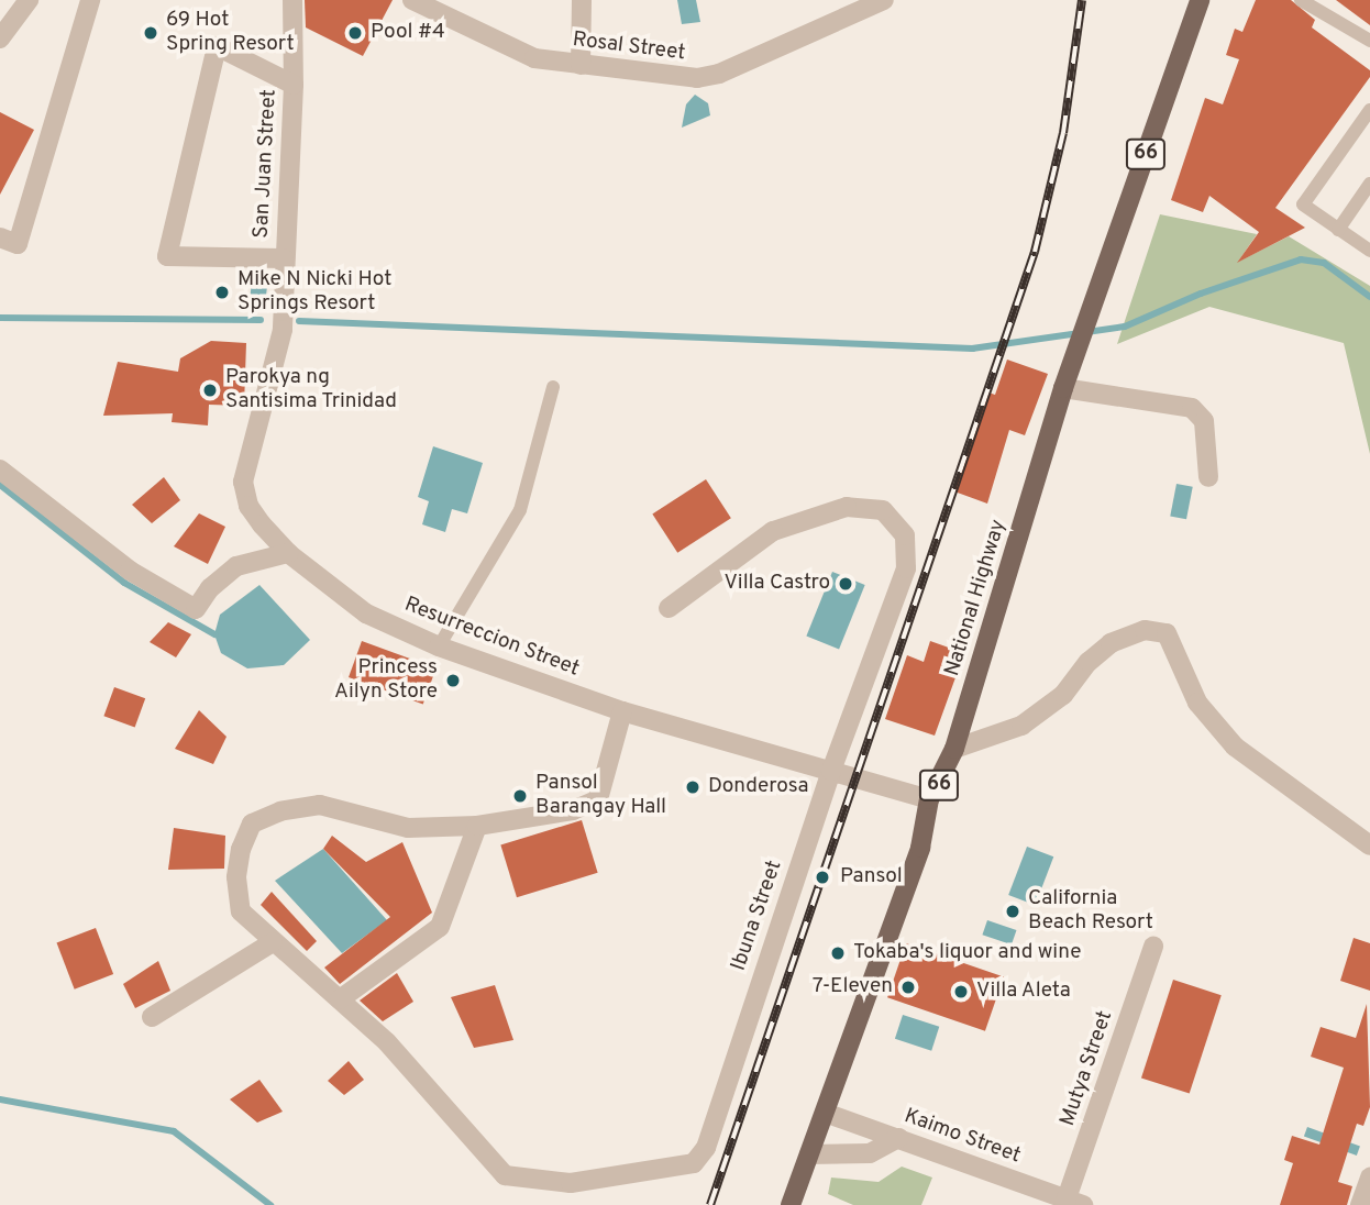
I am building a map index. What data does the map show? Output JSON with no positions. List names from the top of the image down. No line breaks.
{"streets":{"main road":["66","National Highway"],"street":["Rosal Street","San Juan Street","Resurreccion Street","Ibuna Street","Mutya Street","Kaimo Street"]},"crossings":[["San Juan Street","Resurreccion Street"],["National Highway","Resurreccion Street"],["National Highway","Kaimo Street"],["Resurreccion Street","Ibuna Street"],["Mutya Street","Kaimo Street"]],"places":["69 Hot Spring Resort","Pool #4","Mike N Nicki Hot Springs Resort","Parokya ng Santisima Trinidad","Villa Castro","Princess Ailyn Store","Donderosa","Pansol Barangay Hall","Pansol","California Beach Resort","Tokaba's liquor and wine","7-Eleven","Villa Aleta"]}
